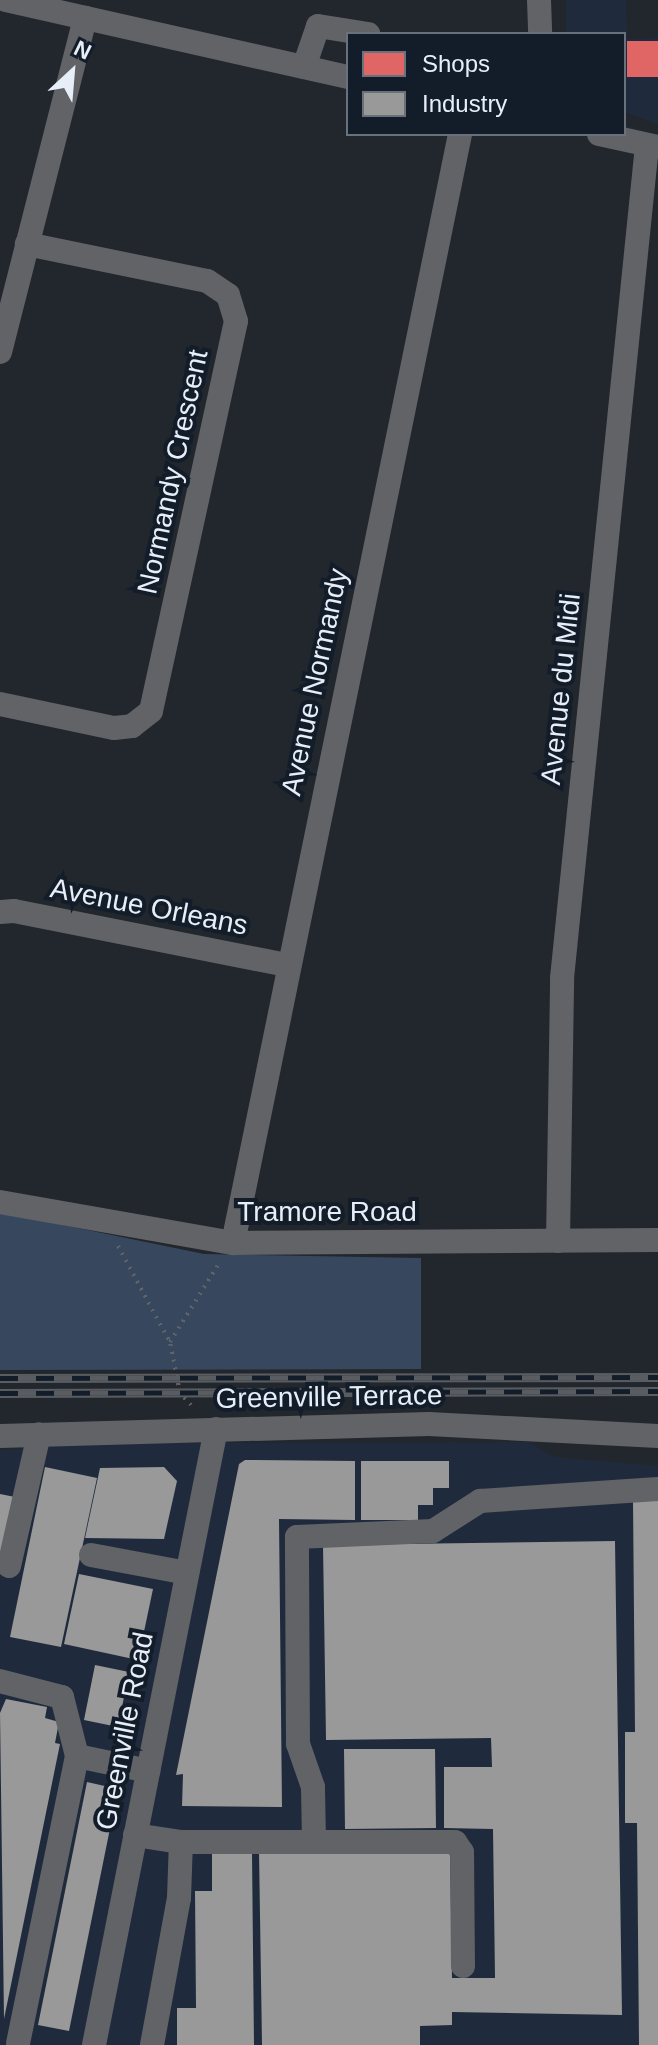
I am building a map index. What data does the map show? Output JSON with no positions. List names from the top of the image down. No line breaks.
{"streets":{"street":["Normandy Crescent","Avenue Normandy","Avenue du Midi","Avenue Orleans","Tramore Road","Greenville Terrace","Greenville Road"]},"crossings":[["Avenue Normandy","Avenue Orleans"],["Avenue Normandy","Tramore Road"],["Avenue du Midi","Tramore Road"],["Greenville Terrace","Greenville Road"]],"legend":["Shops","Industry"],"north":"top right"}
